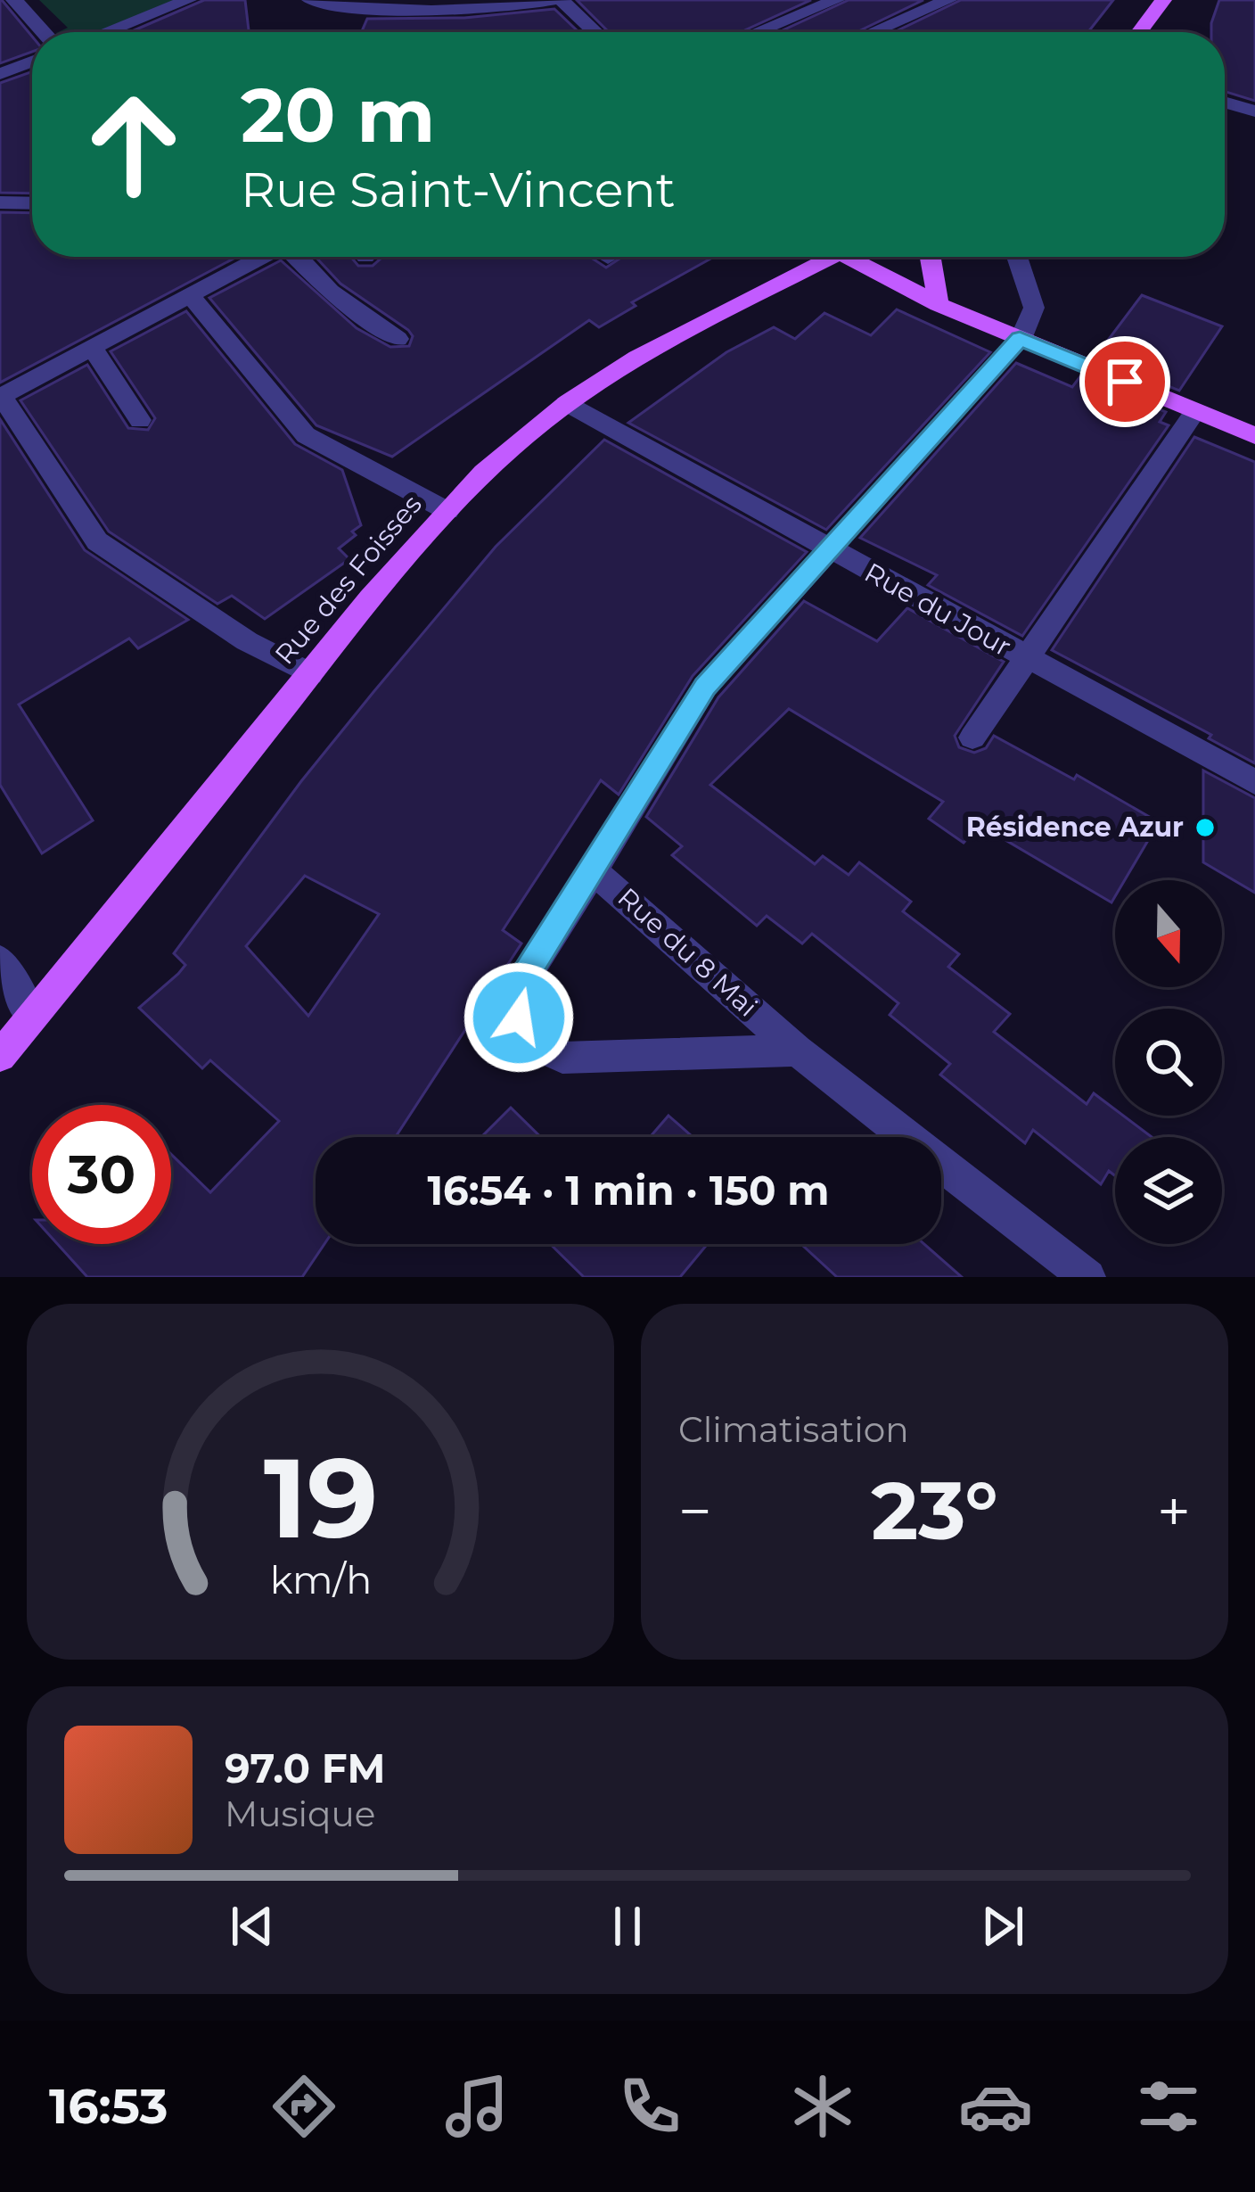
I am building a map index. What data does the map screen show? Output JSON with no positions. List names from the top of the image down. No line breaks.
{"streets":{"main road":["Rue des Foisses"],"street":["Rue du Jour","Rue du 8 Mai"]},"crossings":[["Rue des Foisses","Rue du Jour"]],"places":["Résidence Azur"],"north":"bottom","page":{"turn":["20 m","Rue Saint-Vincent"],"limit":"30","trip":"16:54 · 1 min · 150 m","tile":"Climatisation","heat":["−","23°","+"],"song":["97.0 FM","Musique"],"tabs":"16:53","gauge":["19","km/h"]}}
